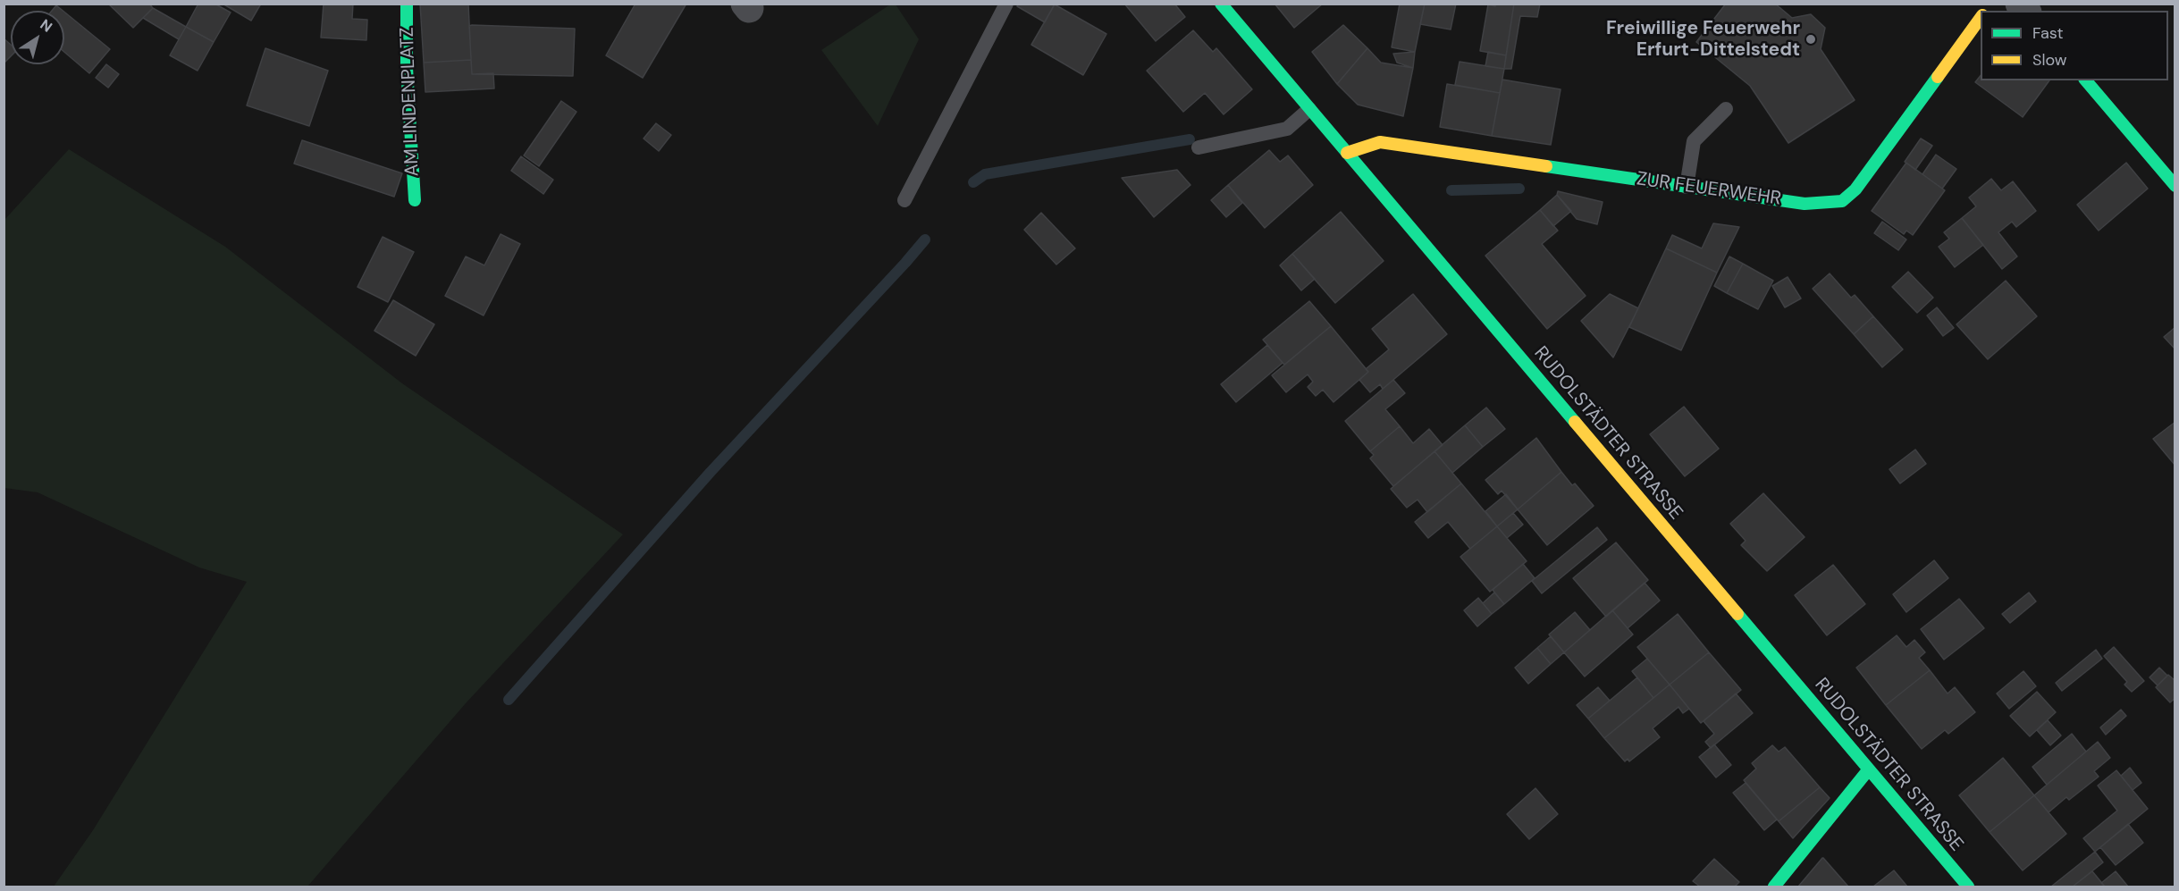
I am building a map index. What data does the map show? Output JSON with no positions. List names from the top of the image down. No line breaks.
{"streets":{"street":["AM LINDENPLATZ","ZUR FEUERWEHR","RUDOLSTÄDTER STRASSE"]},"crossings":[["ZUR FEUERWEHR","RUDOLSTÄDTER STRASSE"]],"places":["Freiwillige Feuerwehr Erfurt-Dittelstedt"],"legend":["Fast","Slow"],"north":"top right"}
